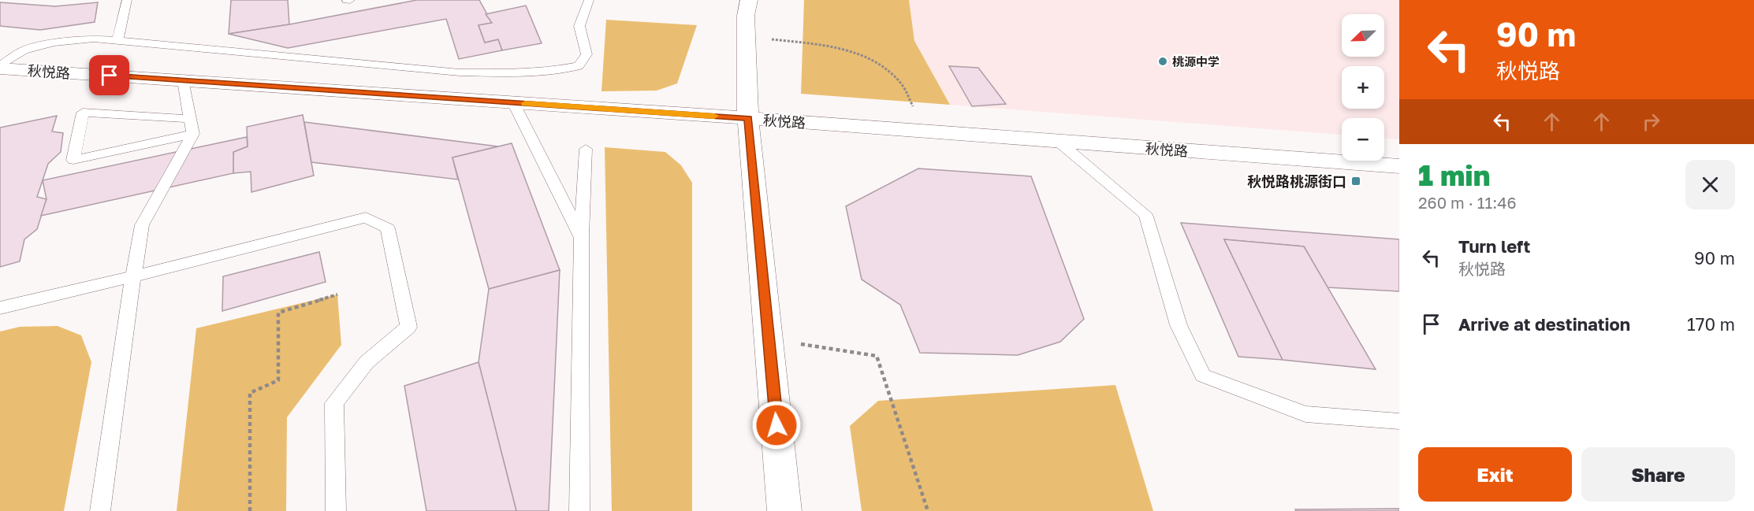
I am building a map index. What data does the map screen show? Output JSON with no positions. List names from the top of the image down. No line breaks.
{"streets":{"street":["秋悦路"]},"places":{"other":["桃源中学"],"transit":["秋悦路桃源街口"]},"north":"bottom left","page":{"turn":["90 m","秋悦路"],"map_buttons":["+","−"],"heading":["1 min","260 m · 11:46"],"list":[{"name":"Turn left","note":"秋悦路","value":"90 m"},{"name":"Arrive at destination","value":"170 m"}],"buttons":["Exit","Share"]}}
